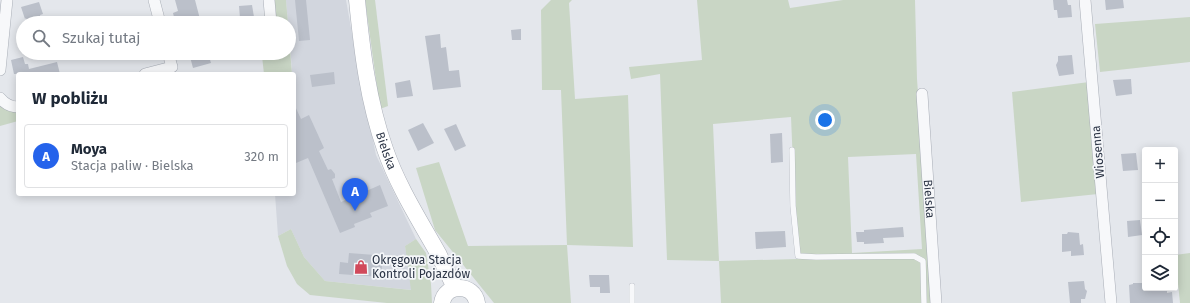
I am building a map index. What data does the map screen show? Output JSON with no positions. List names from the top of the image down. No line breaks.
{"streets":{"street":["Bielska","Wiosenna"]},"places":{"shop":["Okręgowa Stacja Kontroli Pojazdów"]},"page":{"search":"Szukaj tutaj","heading":"W pobliżu","list":[{"mark":"A","name":"Moya","note":"Stacja paliw · Bielska","value":"320 m"}],"map_buttons":["+","−"],"pins":"A"}}
